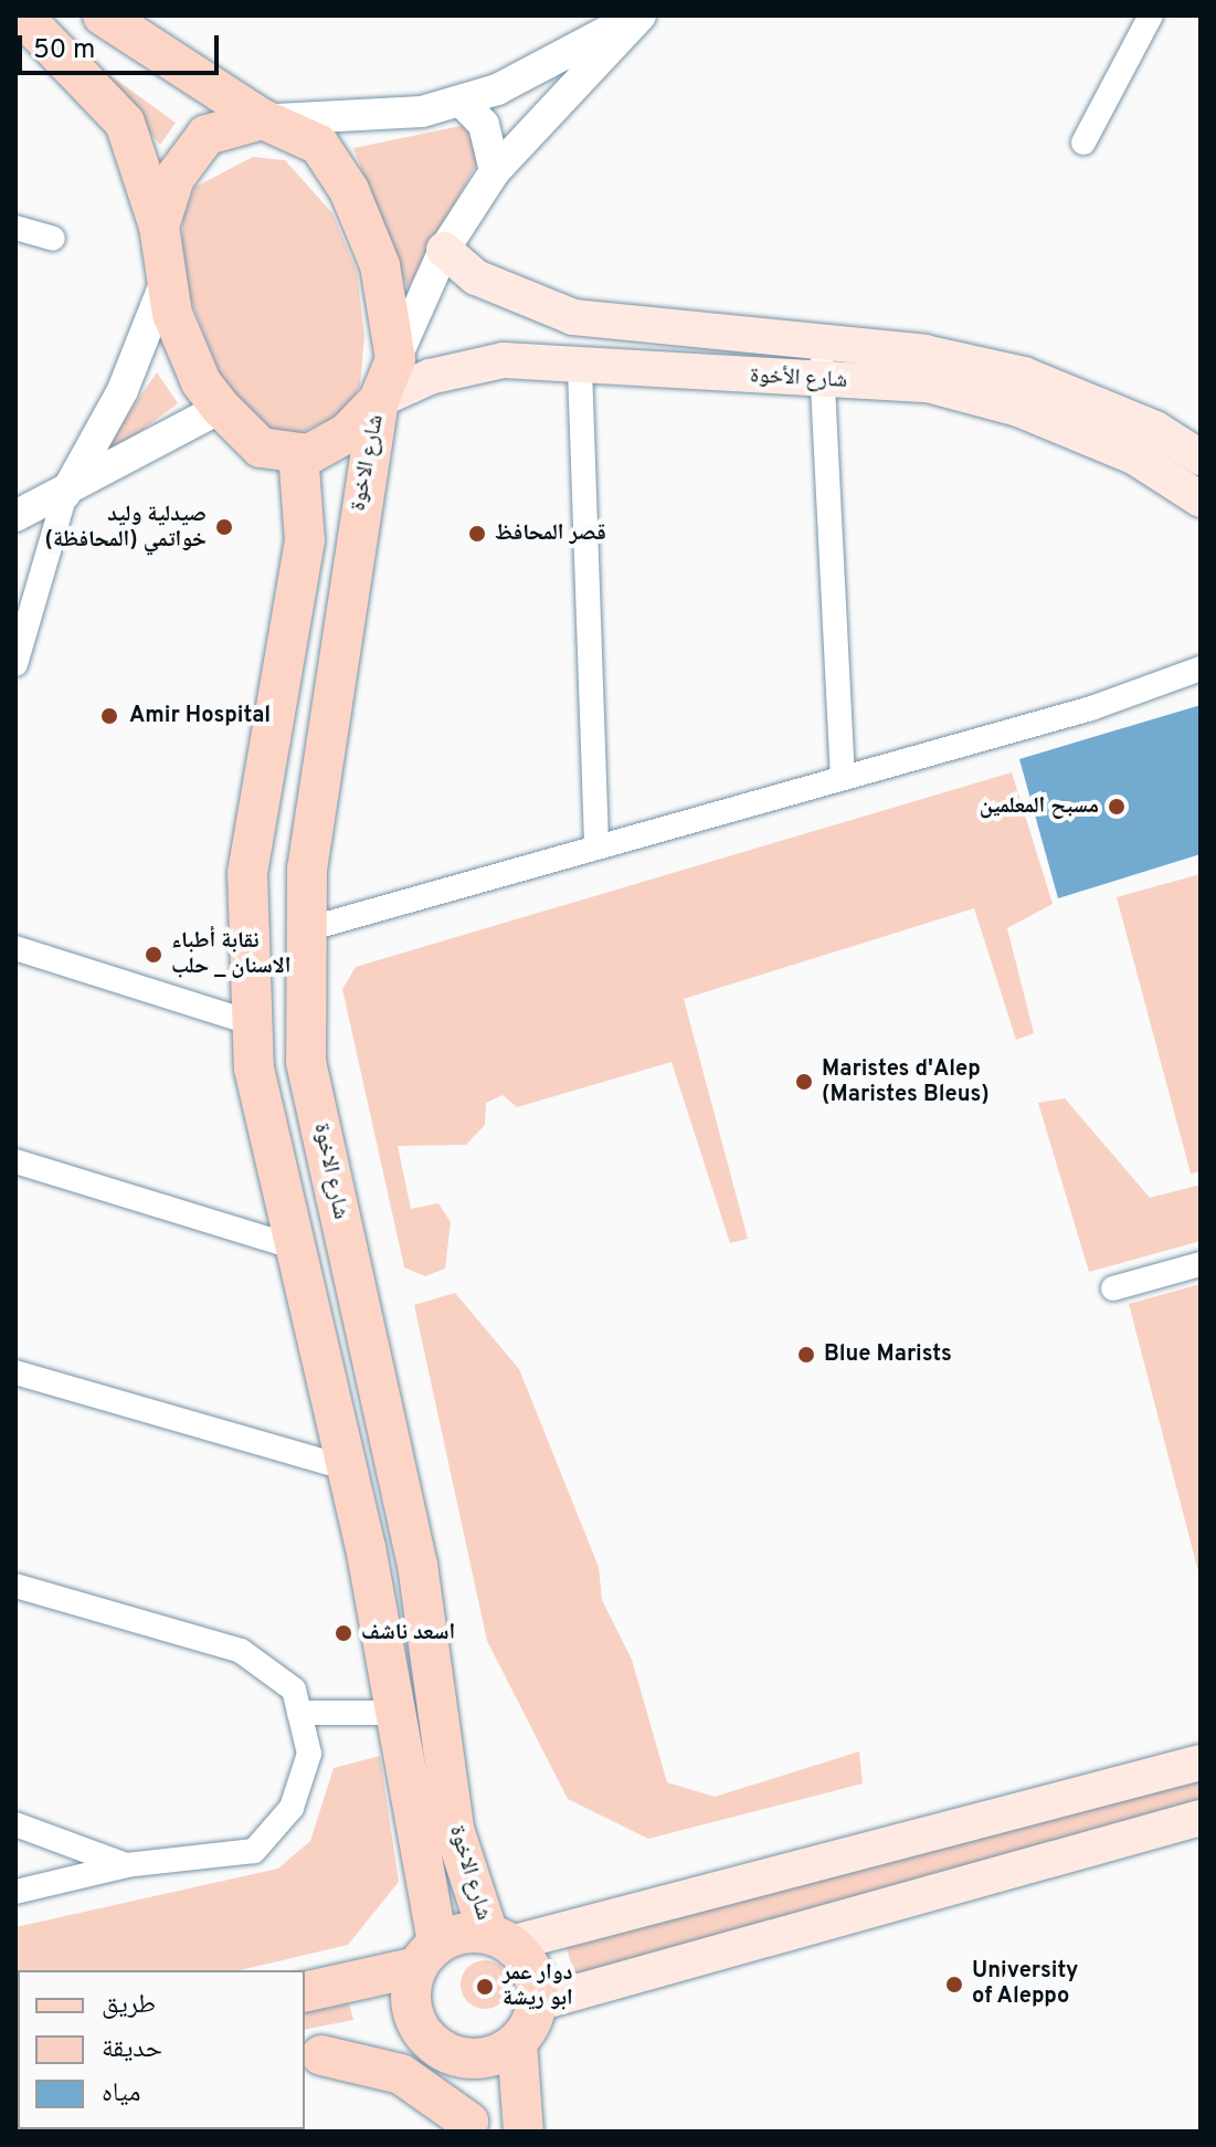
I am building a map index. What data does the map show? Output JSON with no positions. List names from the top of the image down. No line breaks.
{"streets":{"main road":["شارع الأخوة","شارع الاخوة"]},"crossings":[["شارع الأخوة","شارع الاخوة"]],"places":["صيدلية وليد خواتمي (المحافظة)","قصر المحافظ","Amir Hospital","مسبح المعلمين","نقابة أطباء الاسنان _ حلب","Maristes d'Alep (Maristes Bleus)","Blue Marists","اسعد ناشف","University of Aleppo","دوار عمر ابو ريشة"],"legend":["طريق","حديقة","مياه"],"scale_bar":"50 m"}
